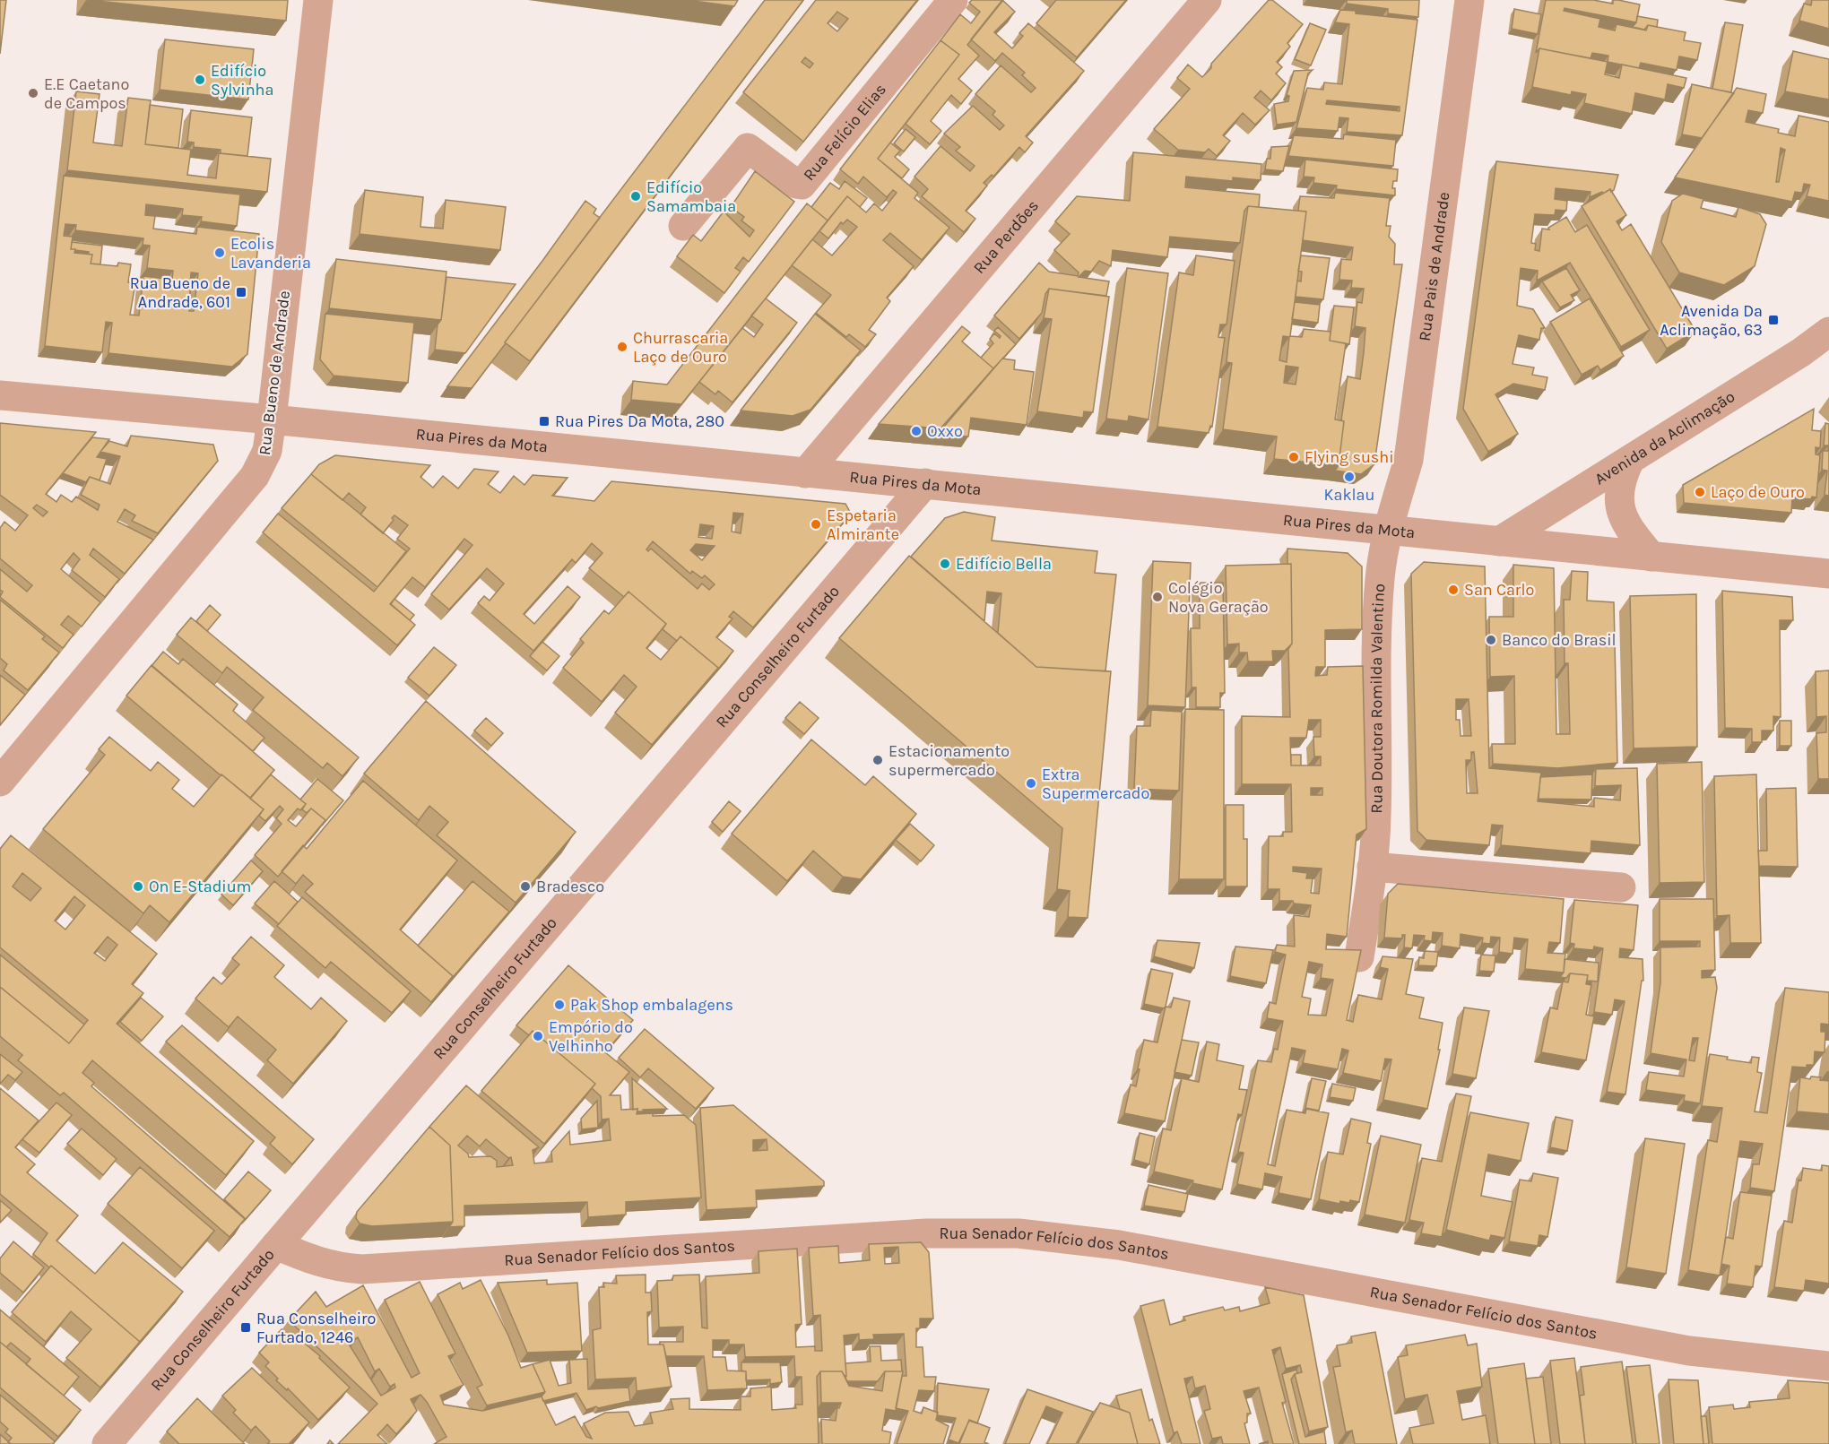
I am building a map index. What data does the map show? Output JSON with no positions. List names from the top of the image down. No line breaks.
{"streets":{"street":["Rua Felício Elias","Rua Perdões","Rua Pais de Andrade","Rua Bueno de Andrade","Avenida da Aclimação","Rua Pires da Mota","Rua Conselheiro Furtado","Rua Doutora Romilda Valentino","Rua Senador Felício dos Santos"]},"crossings":[["Rua Perdões","Rua Pires da Mota"],["Rua Pais de Andrade","Rua Pires da Mota"],["Rua Pais de Andrade","Rua Doutora Romilda Valentino"],["Rua Bueno de Andrade","Rua Pires da Mota"],["Avenida da Aclimação","Rua Pires da Mota"],["Rua Pires da Mota","Rua Conselheiro Furtado"],["Rua Pires da Mota","Rua Doutora Romilda Valentino"],["Rua Conselheiro Furtado","Rua Senador Felício dos Santos"]],"places":{"other":["Edifício Sylvinha","E.E Caetano de Campos","Edifício Samambaia","Ecolis Lavanderia","Churrascaria Laço de Ouro","Oxxo","Flying sushi","Kaklau","Laço de Ouro","Espetaria Almirante","Edifício Bella","San Carlo","Colégio Nova Geração","Banco do Brasil","Estacionamento supermercado","Extra Supermercado","On E-Stadium","Bradesco","Pak Shop embalagens","Empório do Velhinho"],"transit":["Rua Bueno de Andrade, 601","Avenida Da Aclimação, 63","Rua Pires Da Mota, 280","Rua Conselheiro Furtado, 1246"]}}
